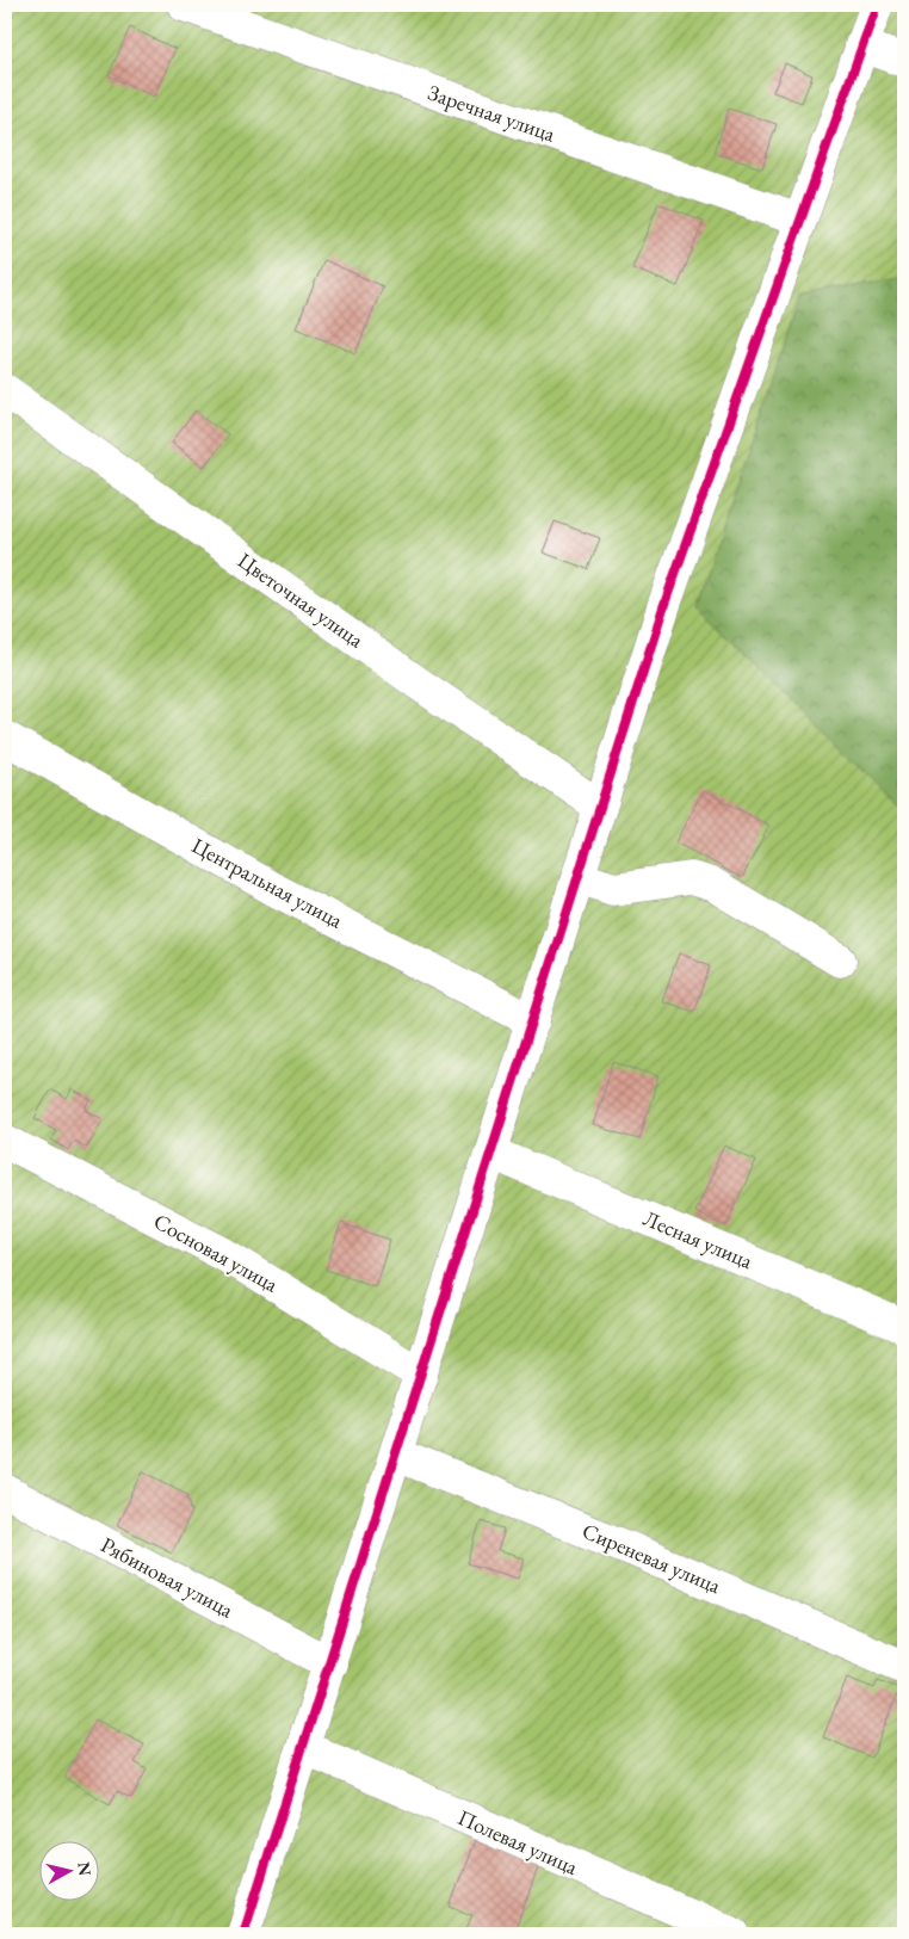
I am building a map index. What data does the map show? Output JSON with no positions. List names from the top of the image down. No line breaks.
{"streets":{"street":["Заречная улица","Цветочная улица","Центральная улица","Лесная улица","Сосновая улица","Сиреневая улица","Рябиновая улица","Полевая улица"]},"north":"right"}
